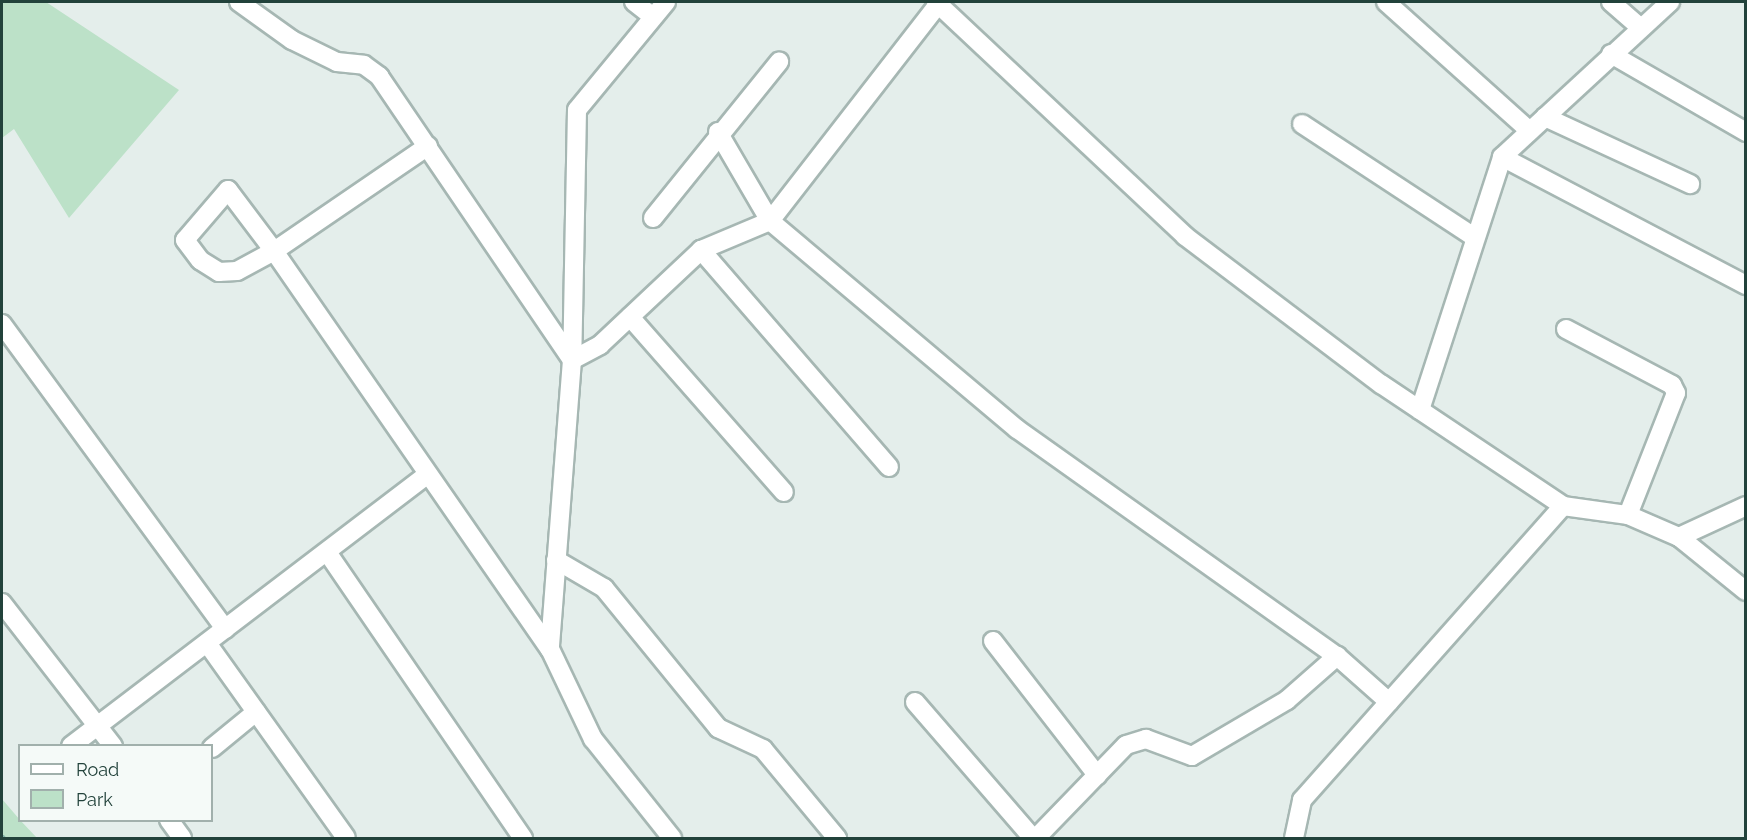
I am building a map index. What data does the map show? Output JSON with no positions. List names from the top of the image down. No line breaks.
{"legend":["Road","Park"]}
